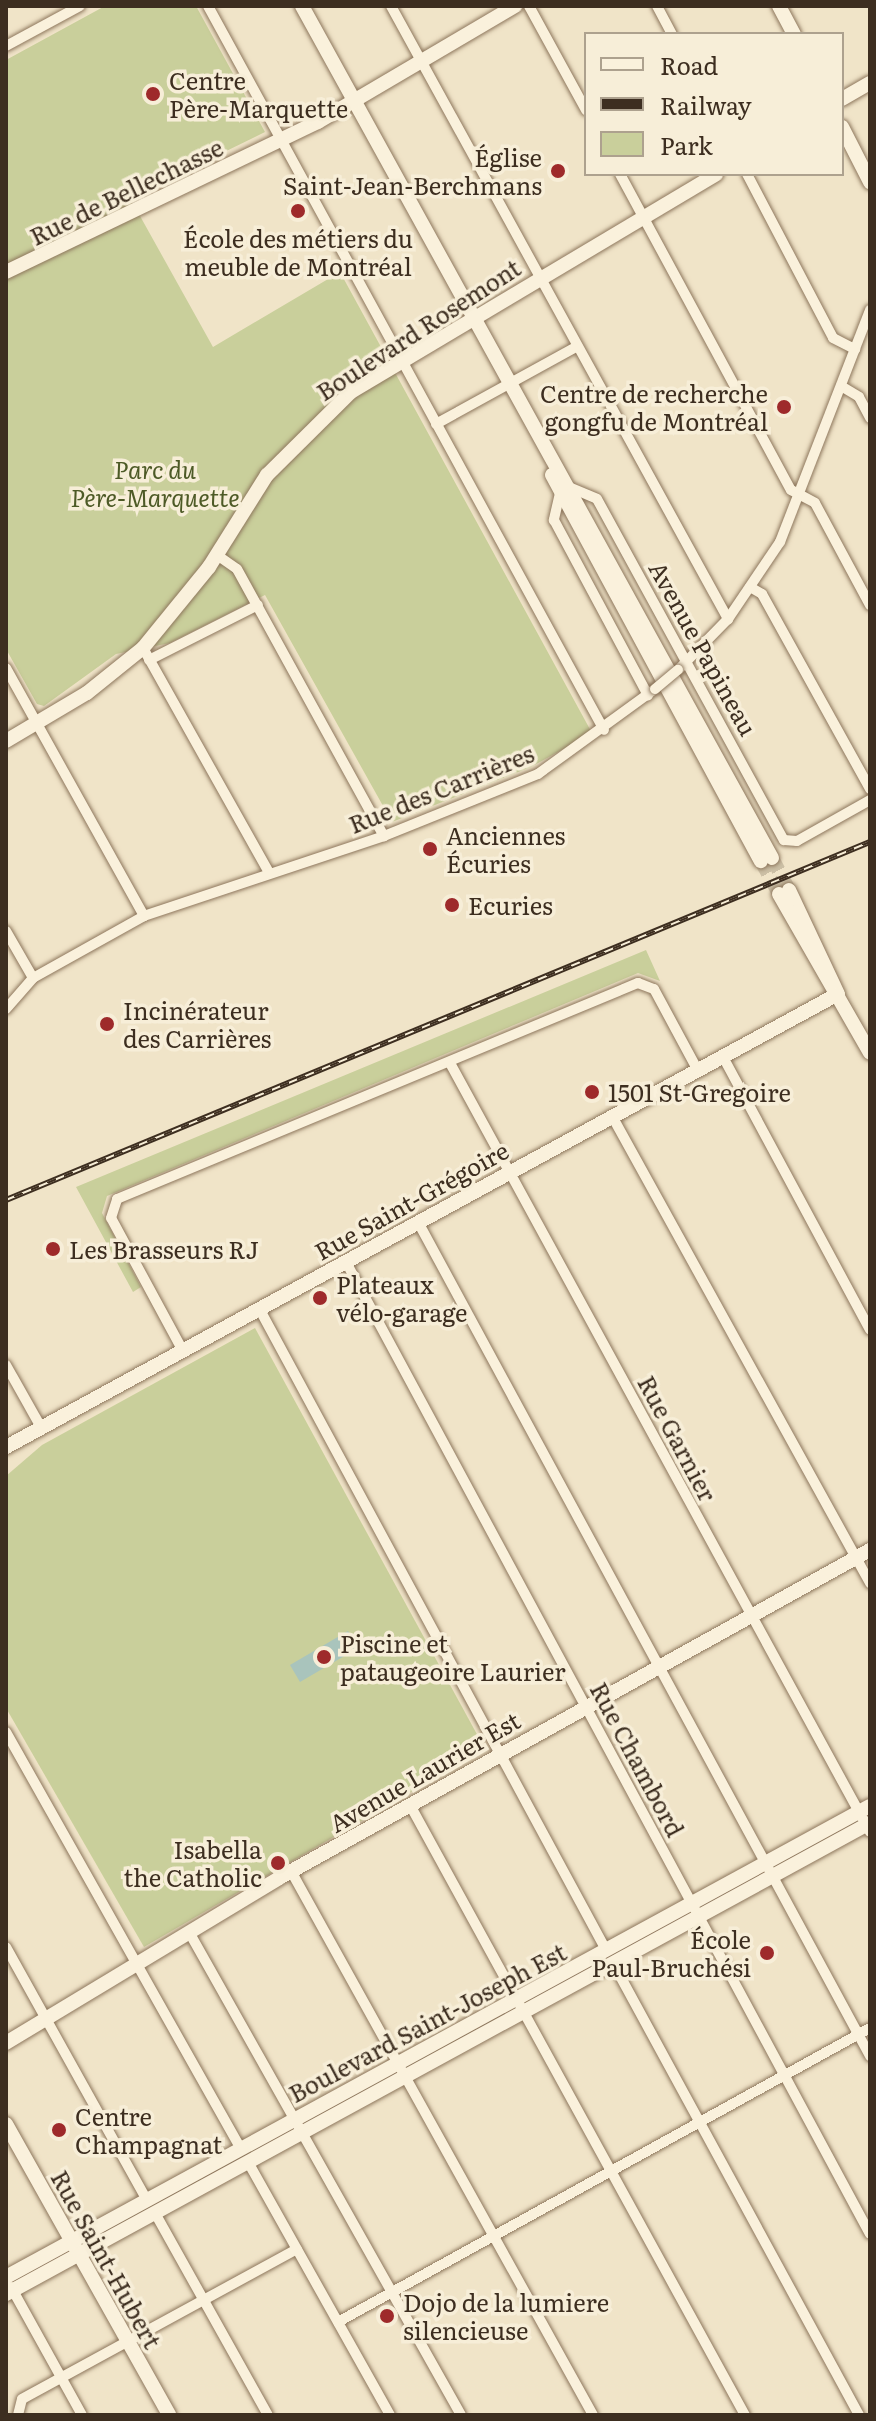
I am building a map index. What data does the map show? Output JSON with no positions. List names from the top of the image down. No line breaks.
{"streets":{"main road":["Rue de Bellechasse","Boulevard Rosemont","Rue Saint-Grégoire","Avenue Laurier Est","Boulevard Saint-Joseph Est","Rue Saint-Hubert"],"street":["Avenue Papineau","Rue des Carrières","Rue Garnier","Rue Chambord"]},"crossings":[["Avenue Papineau","Rue des Carrières"],["Rue Saint-Grégoire","Rue Garnier"],["Rue Saint-Grégoire","Rue Chambord"],["Rue Garnier","Avenue Laurier Est"],["Rue Garnier","Boulevard Saint-Joseph Est"],["Rue Chambord","Avenue Laurier Est"],["Rue Chambord","Boulevard Saint-Joseph Est"],["Boulevard Saint-Joseph Est","Rue Saint-Hubert"]],"parks":["Parc du Père-Marquette"],"places":["Centre Père-Marquette","Église Saint-Jean-Berchmans","École des métiers du meuble de Montréal","Centre de recherche gongfu de Montréal","Anciennes Écuries","Ecuries","Incinérateur des Carrières","1501 St-Gregoire","Les Brasseurs RJ","Plateaux vélo-garage","Piscine et pataugeoire Laurier","Isabella the Catholic","École Paul-Bruchési","Centre Champagnat","Dojo de la lumiere silencieuse"],"legend":["Road","Railway","Park"]}
